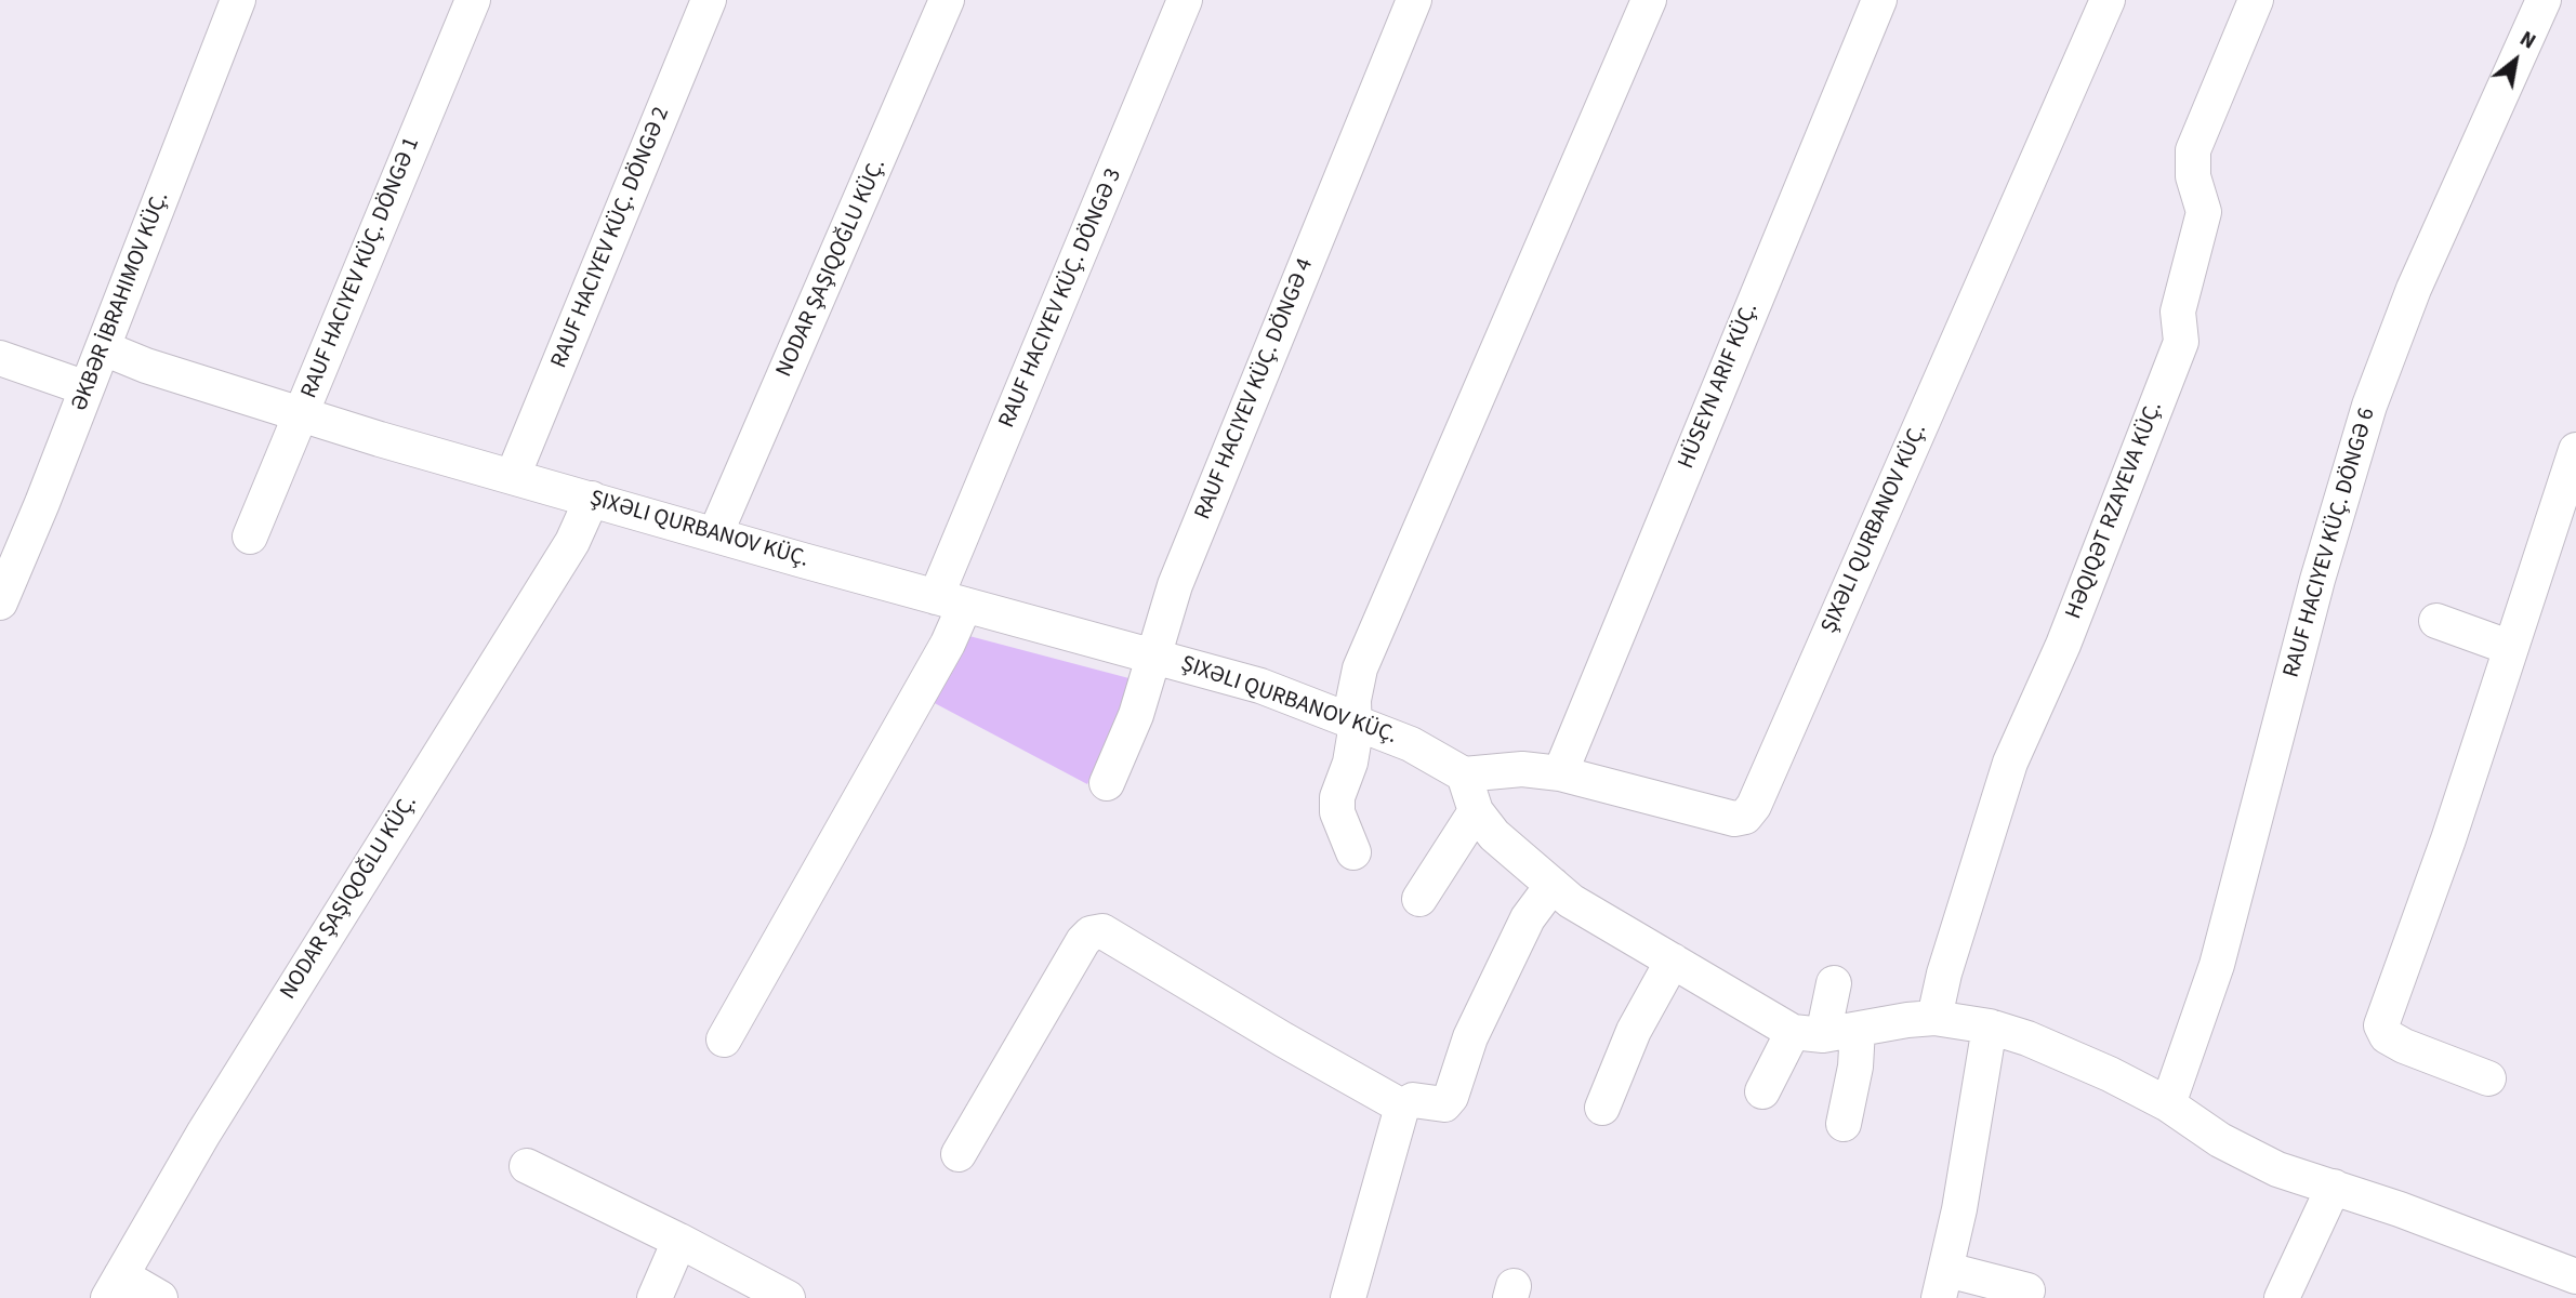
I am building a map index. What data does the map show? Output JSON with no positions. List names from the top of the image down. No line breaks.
{"streets":{"street":["ƏKBƏR İBRAHIMOV KÜÇ.","HÜSEYN ARIF KÜÇ.","HƏQIQƏT RZAYEVA KÜÇ."]},"north":"top right"}
